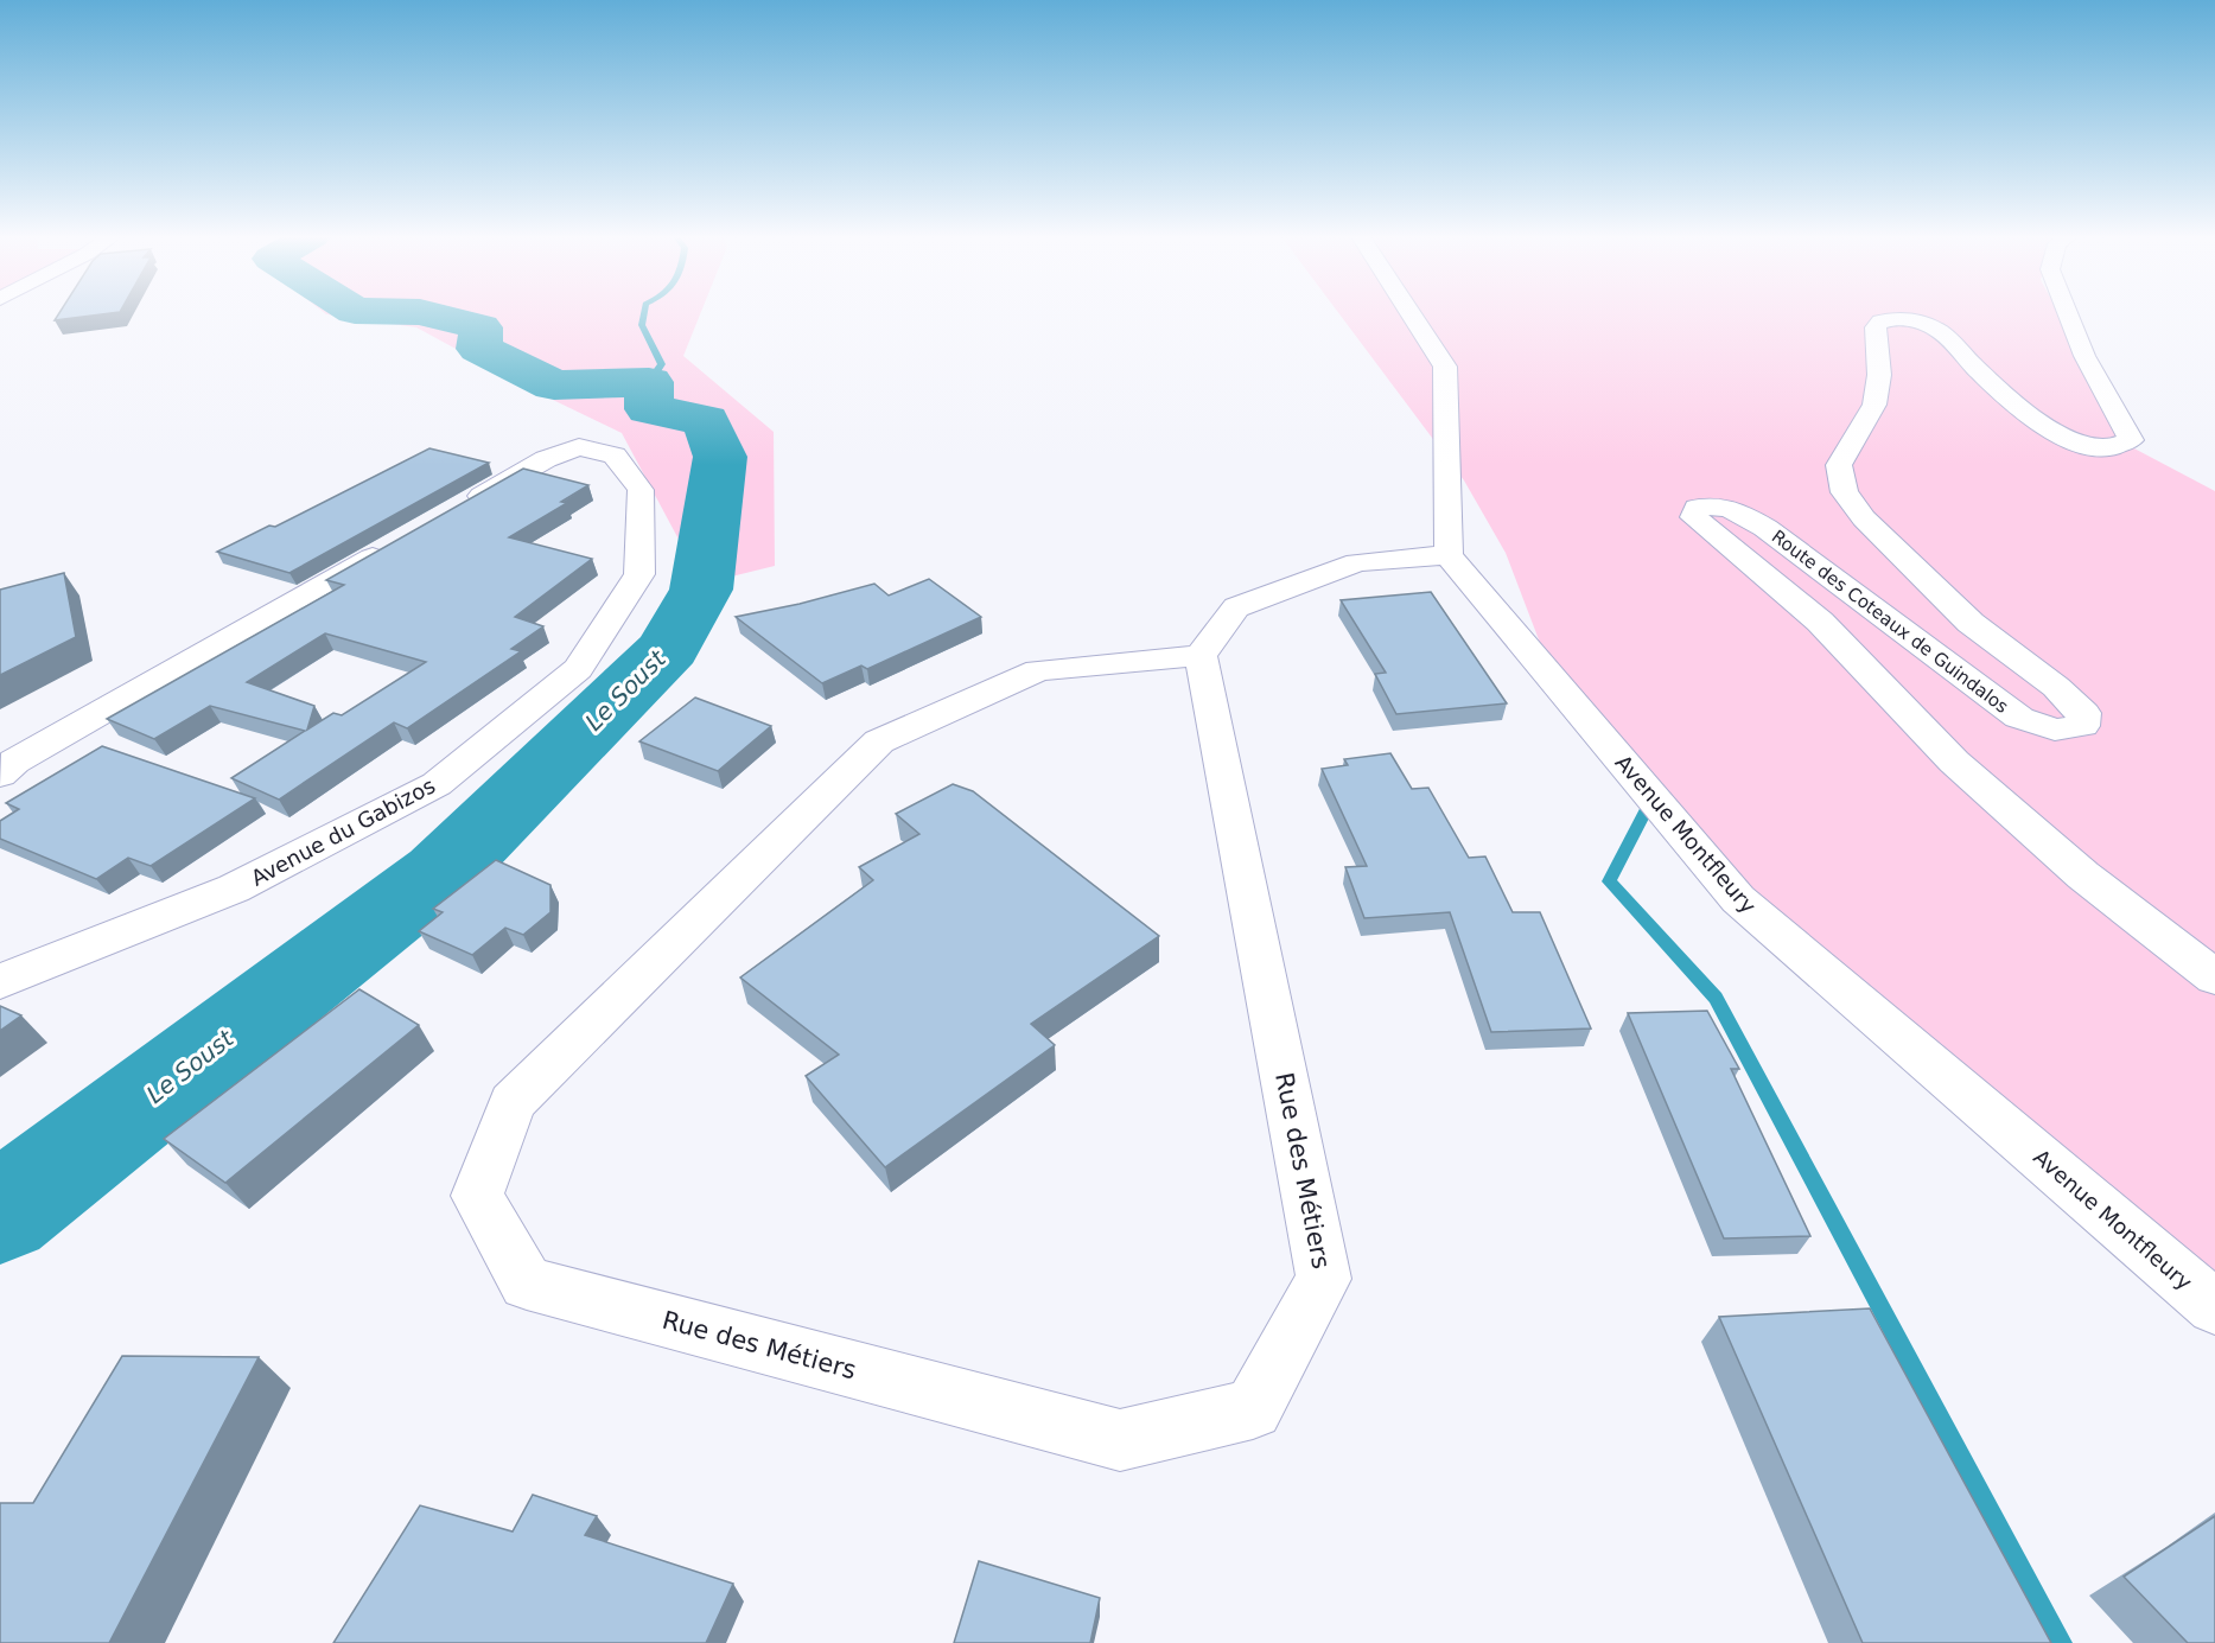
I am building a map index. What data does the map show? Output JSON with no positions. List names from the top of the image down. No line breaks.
{"streets":{"street":["Route des Coteaux de Guindalos","Avenue du Gabizos","Avenue Montfleury","Rue des Métiers"]},"water":["Le Soust"]}
